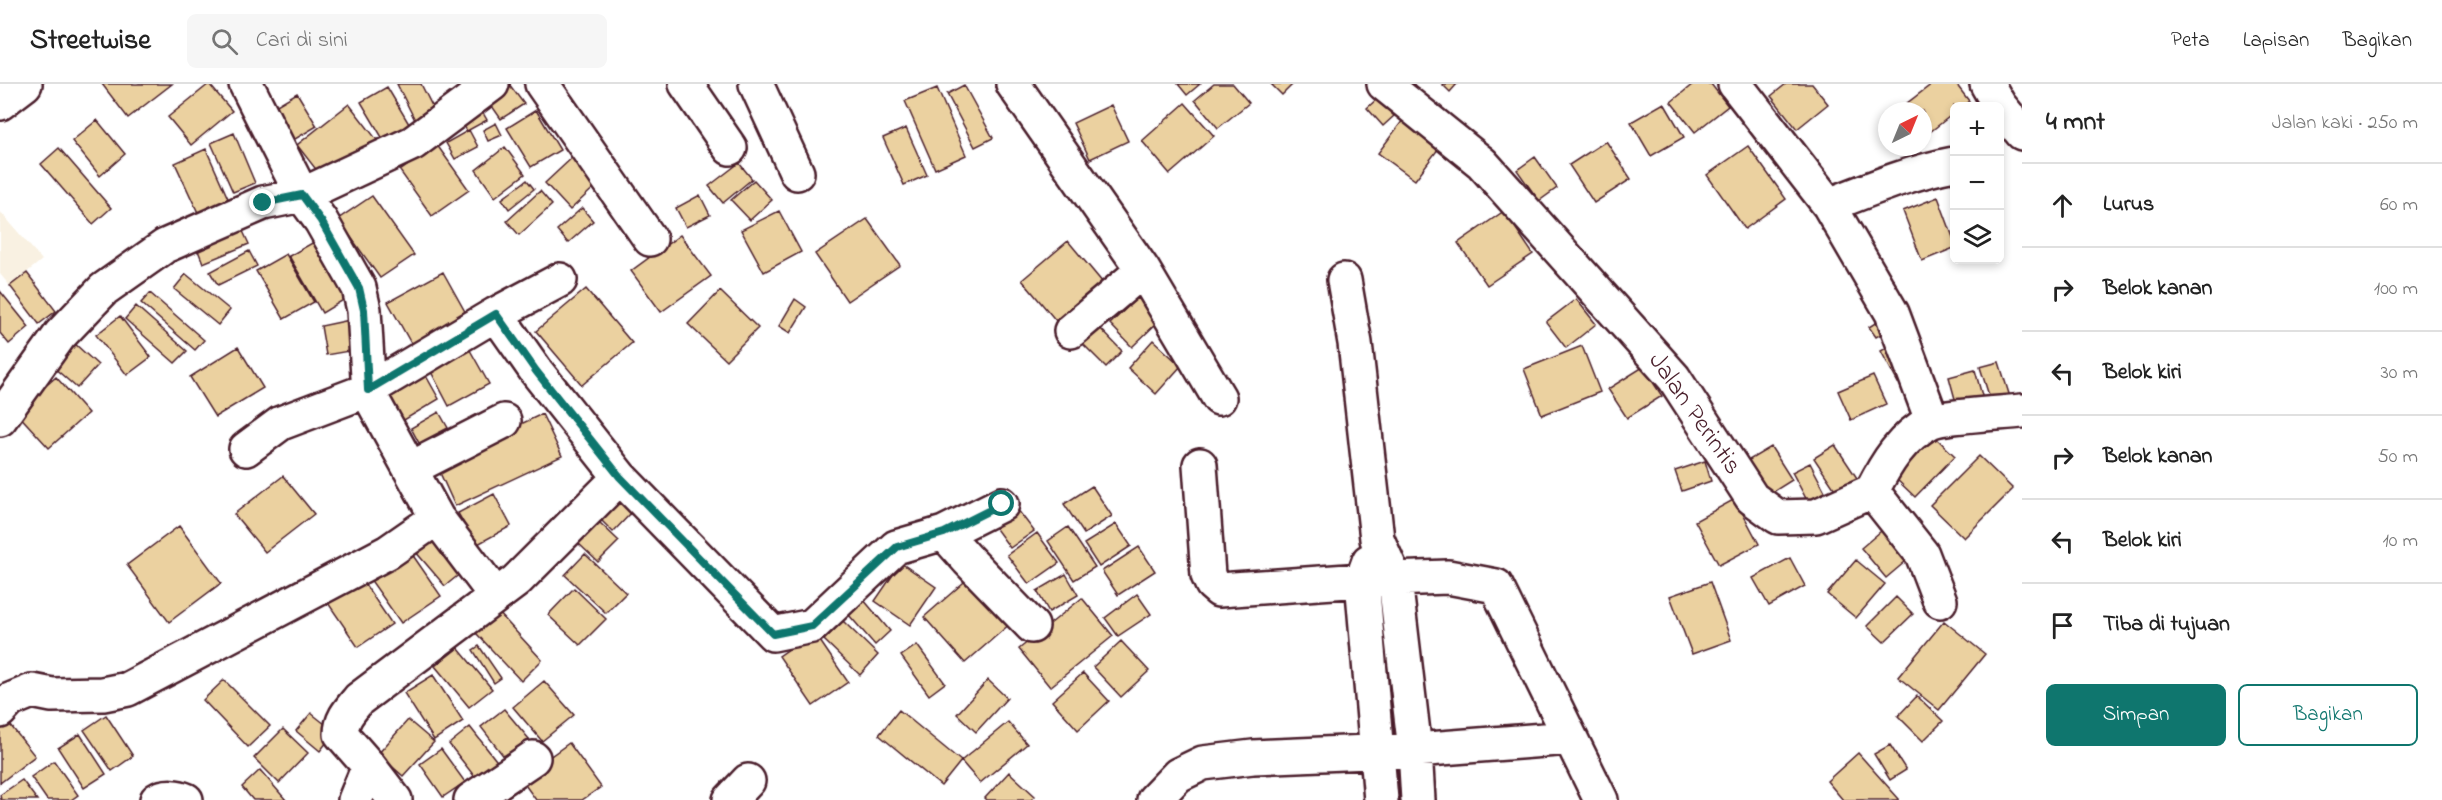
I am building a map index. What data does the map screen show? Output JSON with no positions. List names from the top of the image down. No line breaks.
{"streets":{"street":["Jalan Perintis"]},"north":"top right","page":{"header":"Streetwise","search":"Cari di sini","nav":["Peta","Lapisan","Bagikan"],"heading":["4 mnt","Jalan kaki · 250 m"],"map_buttons":["+","−"],"list":[["Lurus","60 m"],["Belok kanan","100 m"],["Belok kiri","30 m"],["Belok kanan","50 m"],["Belok kiri","10 m"],"Tiba di tujuan"],"buttons":["Simpan","Bagikan"]}}
